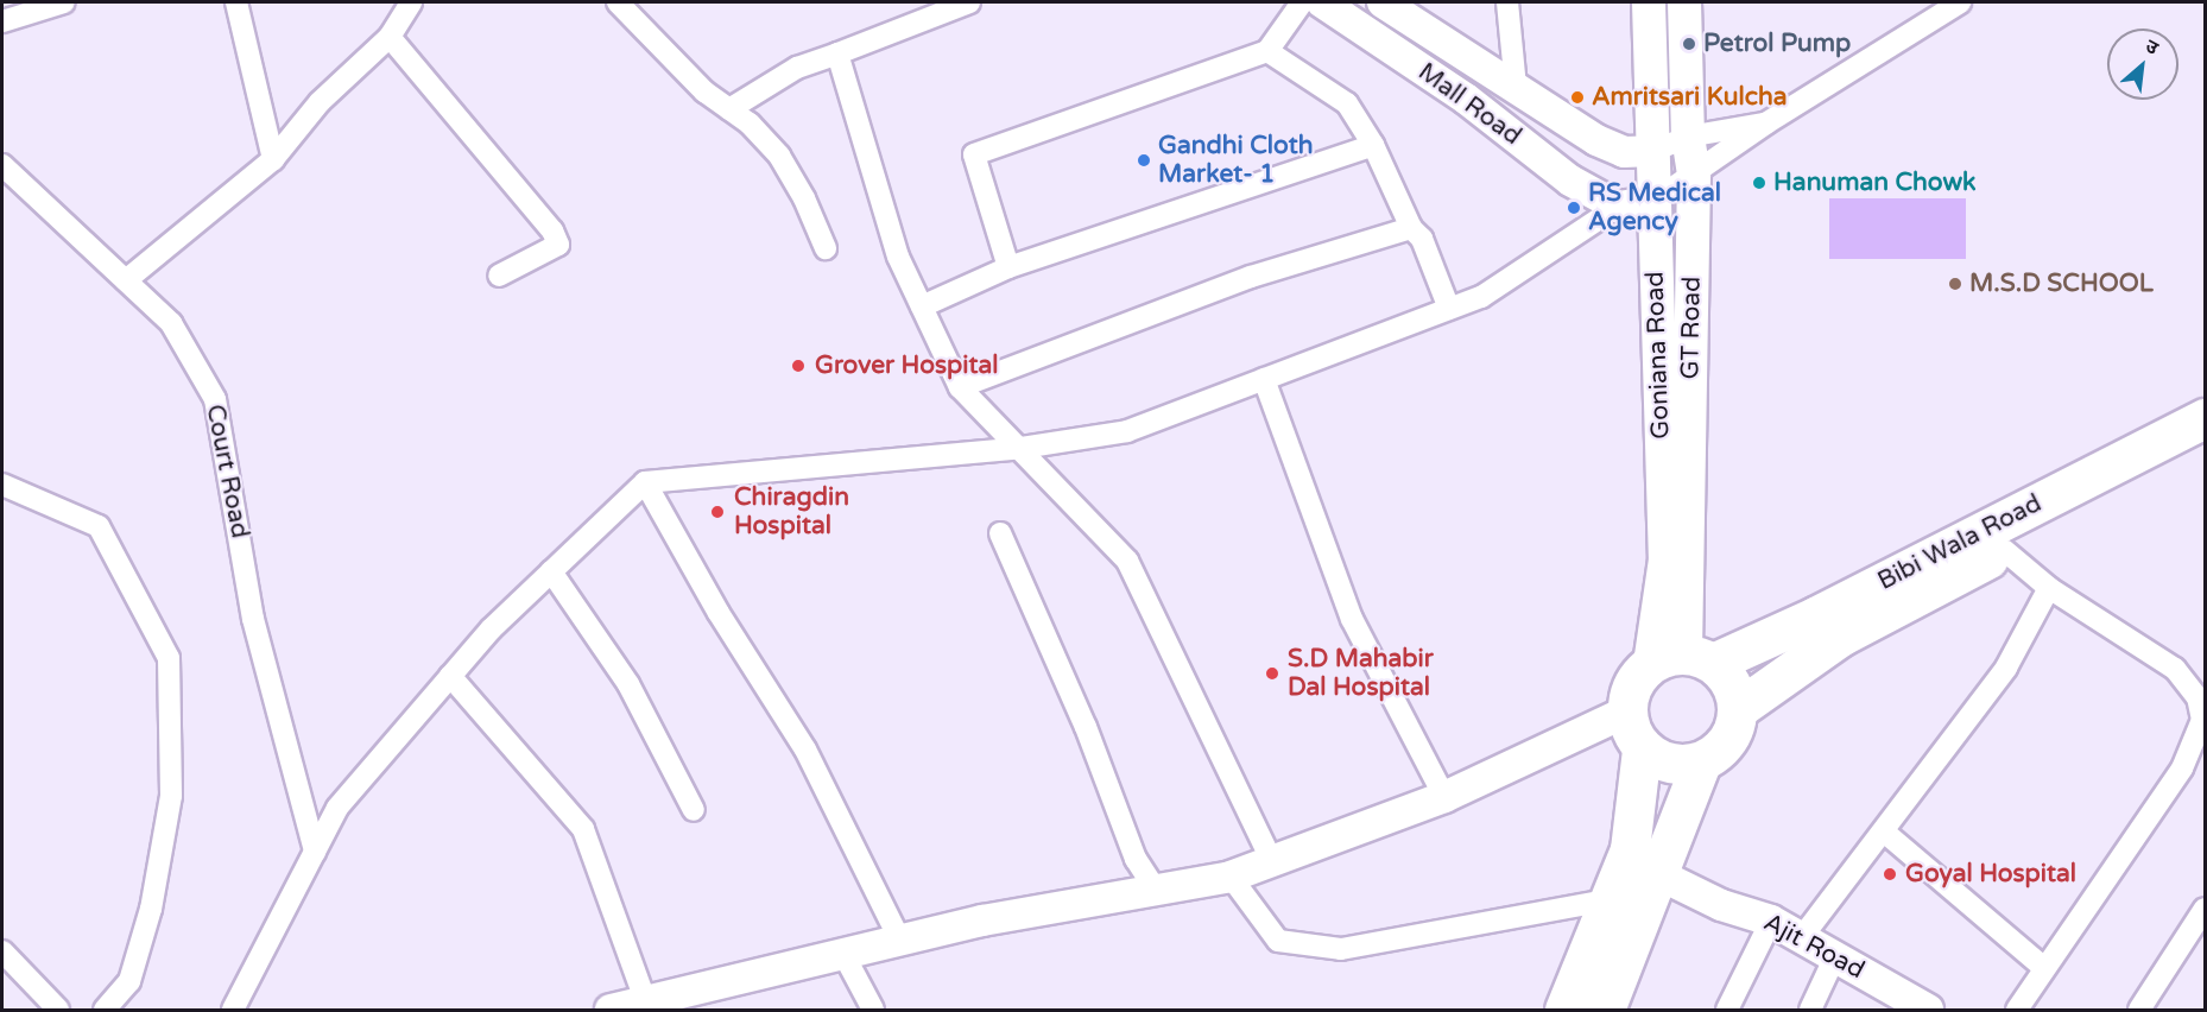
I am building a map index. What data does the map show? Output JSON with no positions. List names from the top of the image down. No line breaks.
{"streets":{"highway":["Bibi Wala Road"],"main road":["GT Road","Goniana Road"],"street":["Mall Road","Court Road","Ajit Road"]},"crossings":[["Mall Road","Goniana Road"],["GT Road","Goniana Road"],["GT Road","Bibi Wala Road"],["Goniana Road","Bibi Wala Road"]],"places":["Petrol Pump","Amritsari Kulcha","Gandhi Cloth Market- 1","Hanuman Chowk","RS Medical Agency","M.S.D SCHOOL","Grover Hospital","Chiragdin Hospital","S.D Mahabir Dal Hospital","Goyal Hospital"],"north":"top right"}
